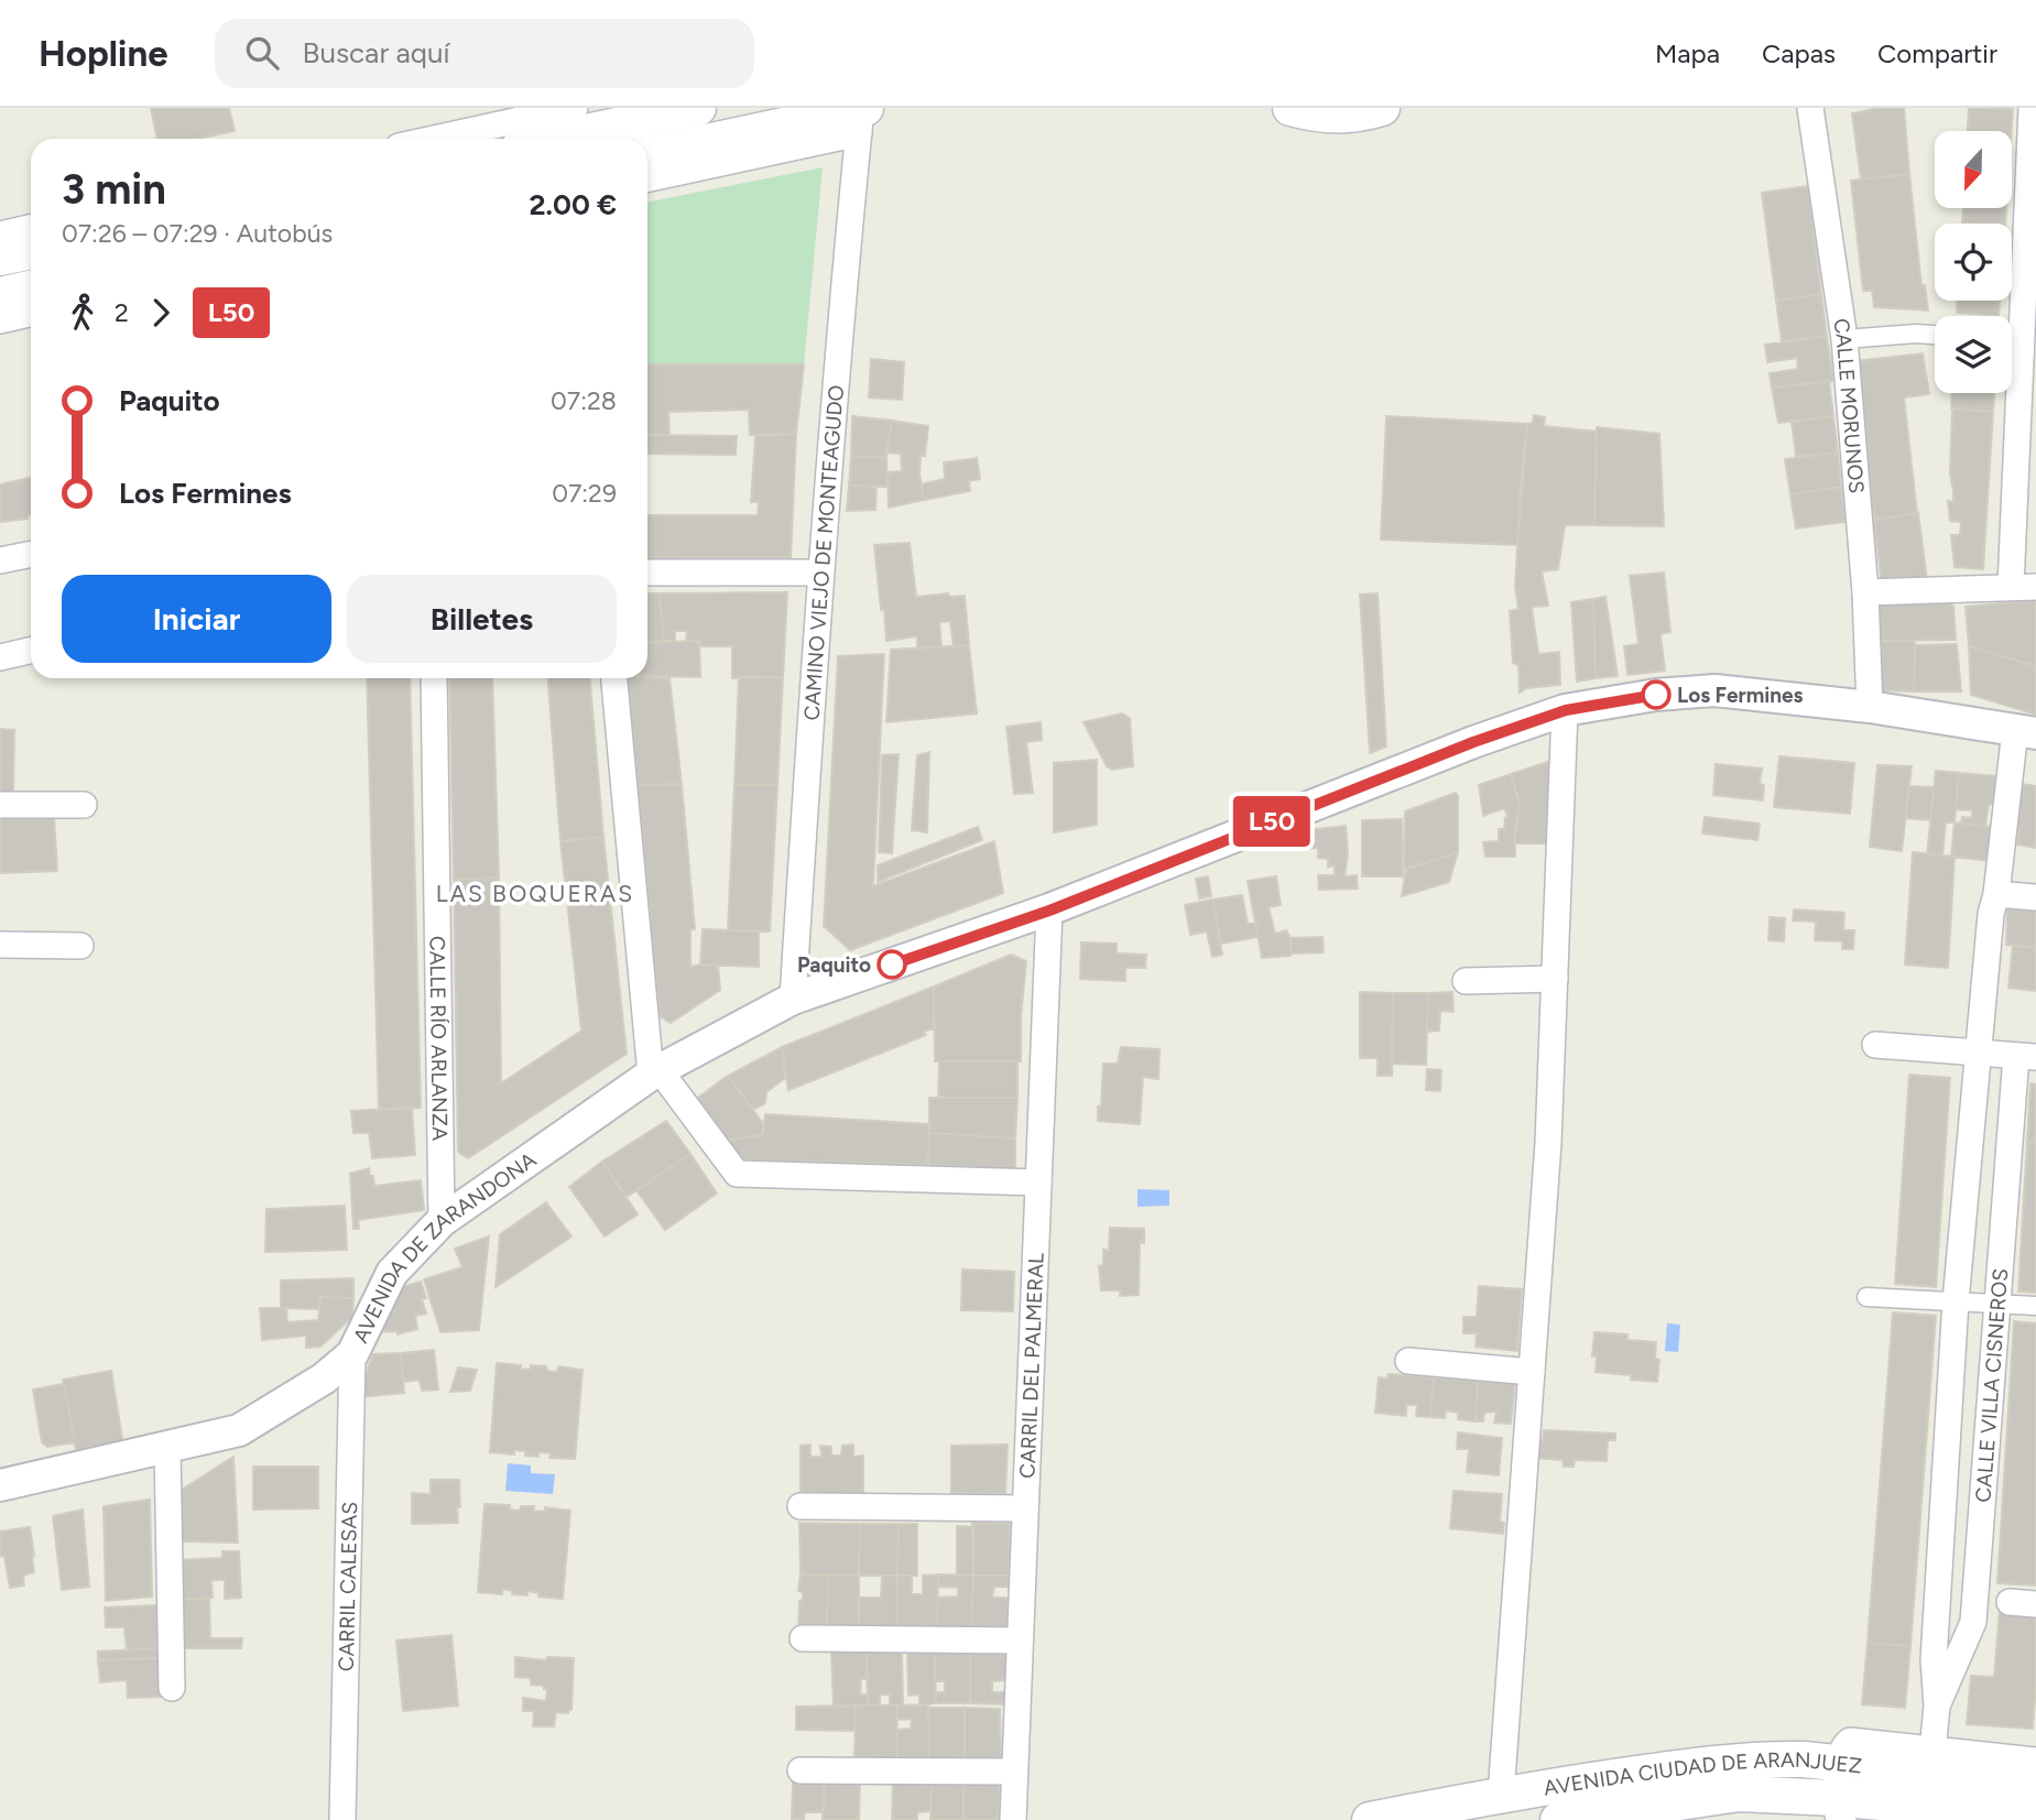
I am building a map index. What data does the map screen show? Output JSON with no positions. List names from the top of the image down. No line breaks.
{"streets":{"main road":["AVENIDA CIUDAD DE ARANJUEZ"],"street":["CALLE MORUNOS","CAMINO VIEJO DE MONTEAGUDO","CALLE RÍO ARLANZA","AVENIDA DE ZARANDONA","CARRIL DEL PALMERAL","CALLE VILLA CISNEROS","CARRIL CALESAS"]},"crossings":[["CALLE MORUNOS","AVENIDA DE ZARANDONA"],["CAMINO VIEJO DE MONTEAGUDO","AVENIDA DE ZARANDONA"],["CALLE RÍO ARLANZA","AVENIDA DE ZARANDONA"],["AVENIDA DE ZARANDONA","CARRIL DEL PALMERAL"],["AVENIDA DE ZARANDONA","CALLE VILLA CISNEROS"],["AVENIDA DE ZARANDONA","CARRIL CALESAS"],["CALLE VILLA CISNEROS","AVENIDA CIUDAD DE ARANJUEZ"]],"districts":["LAS BOQUERAS"],"places":["Los Fermines","Paquito"],"lines":["bus line L50"],"north":"bottom","page":{"header":"Hopline","search":"Buscar aquí","nav":["Mapa","Capas","Compartir"],"on_map":"L50","heading":["3 min","07:26 – 07:29 · Autobús","2.00 €"],"legs":["2","L50"],"list":[{"name":"Paquito","value":"07:28"},{"name":"Los Fermines","value":"07:29"}],"buttons":["Iniciar","Billetes"]}}
